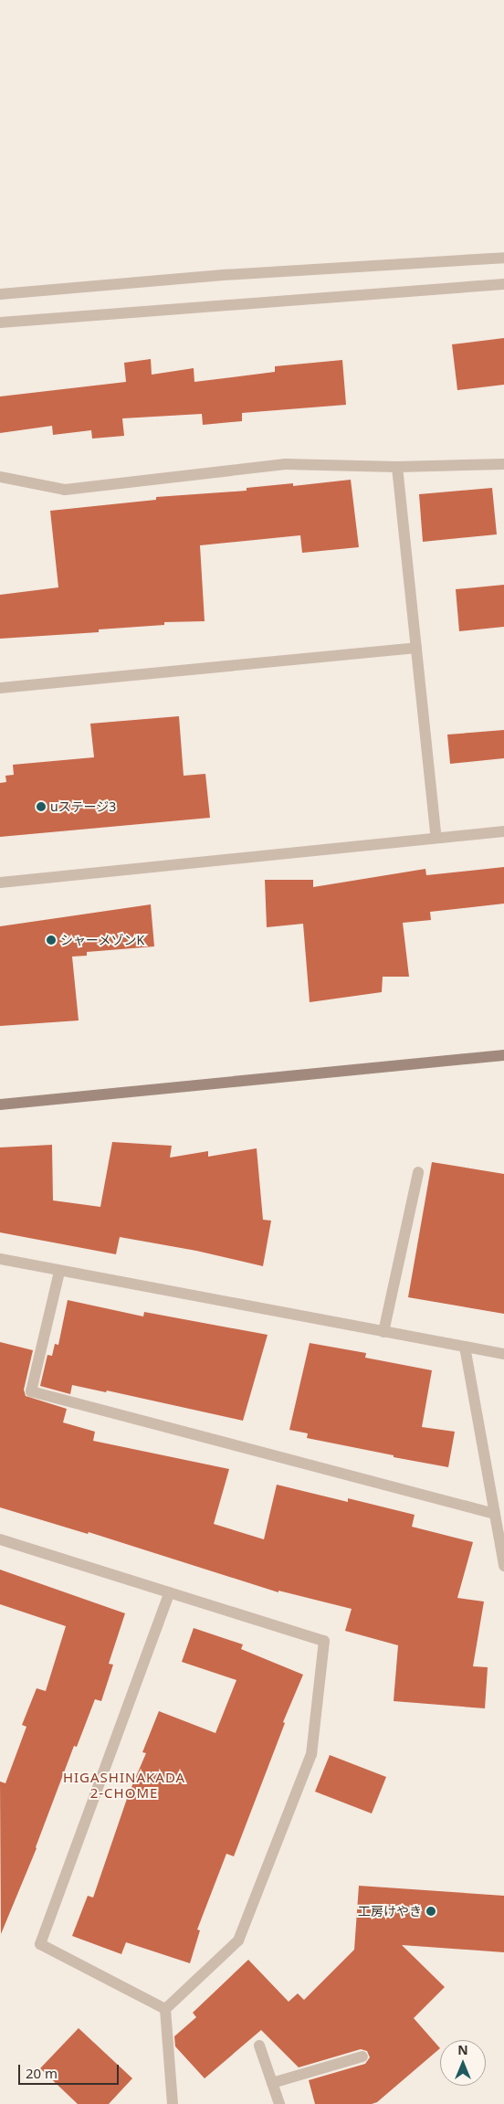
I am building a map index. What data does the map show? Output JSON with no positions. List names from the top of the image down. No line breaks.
{"districts":["HIGASHINAKADA 2-CHOME"],"places":["uステージ3","シャーメゾンK","工房けやき"],"scale_bar":"20 m","north":"top"}
